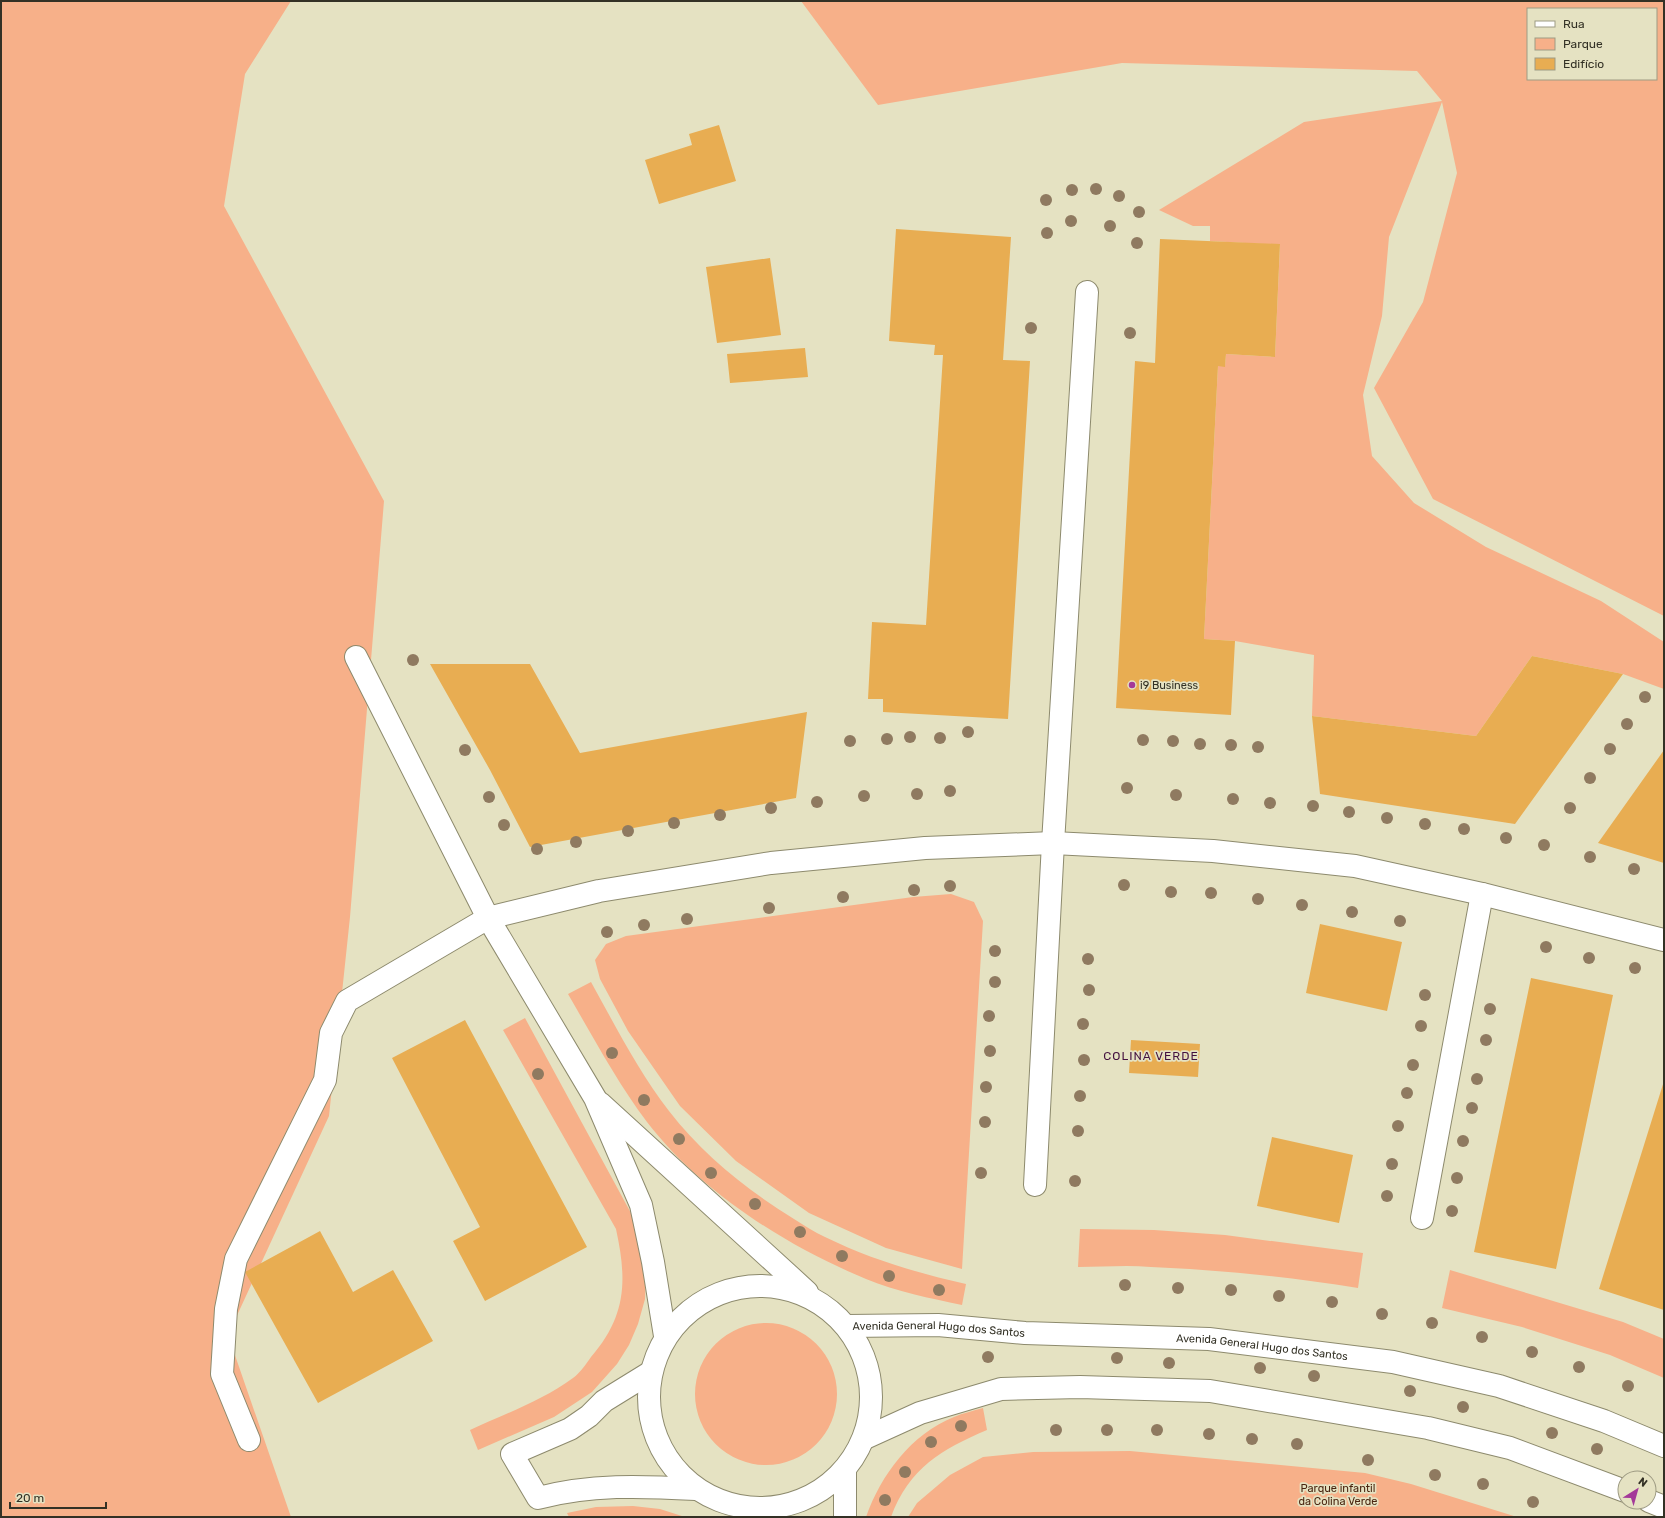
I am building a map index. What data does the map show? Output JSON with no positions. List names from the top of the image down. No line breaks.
{"streets":{"street":["Avenida General Hugo dos Santos"]},"districts":["COLINA VERDE"],"parks":["Parque infantil da Colina Verde"],"places":["i9 Business"],"legend":["Rua","Parque","Edifício"],"scale_bar":"20 m","north":"top right"}
